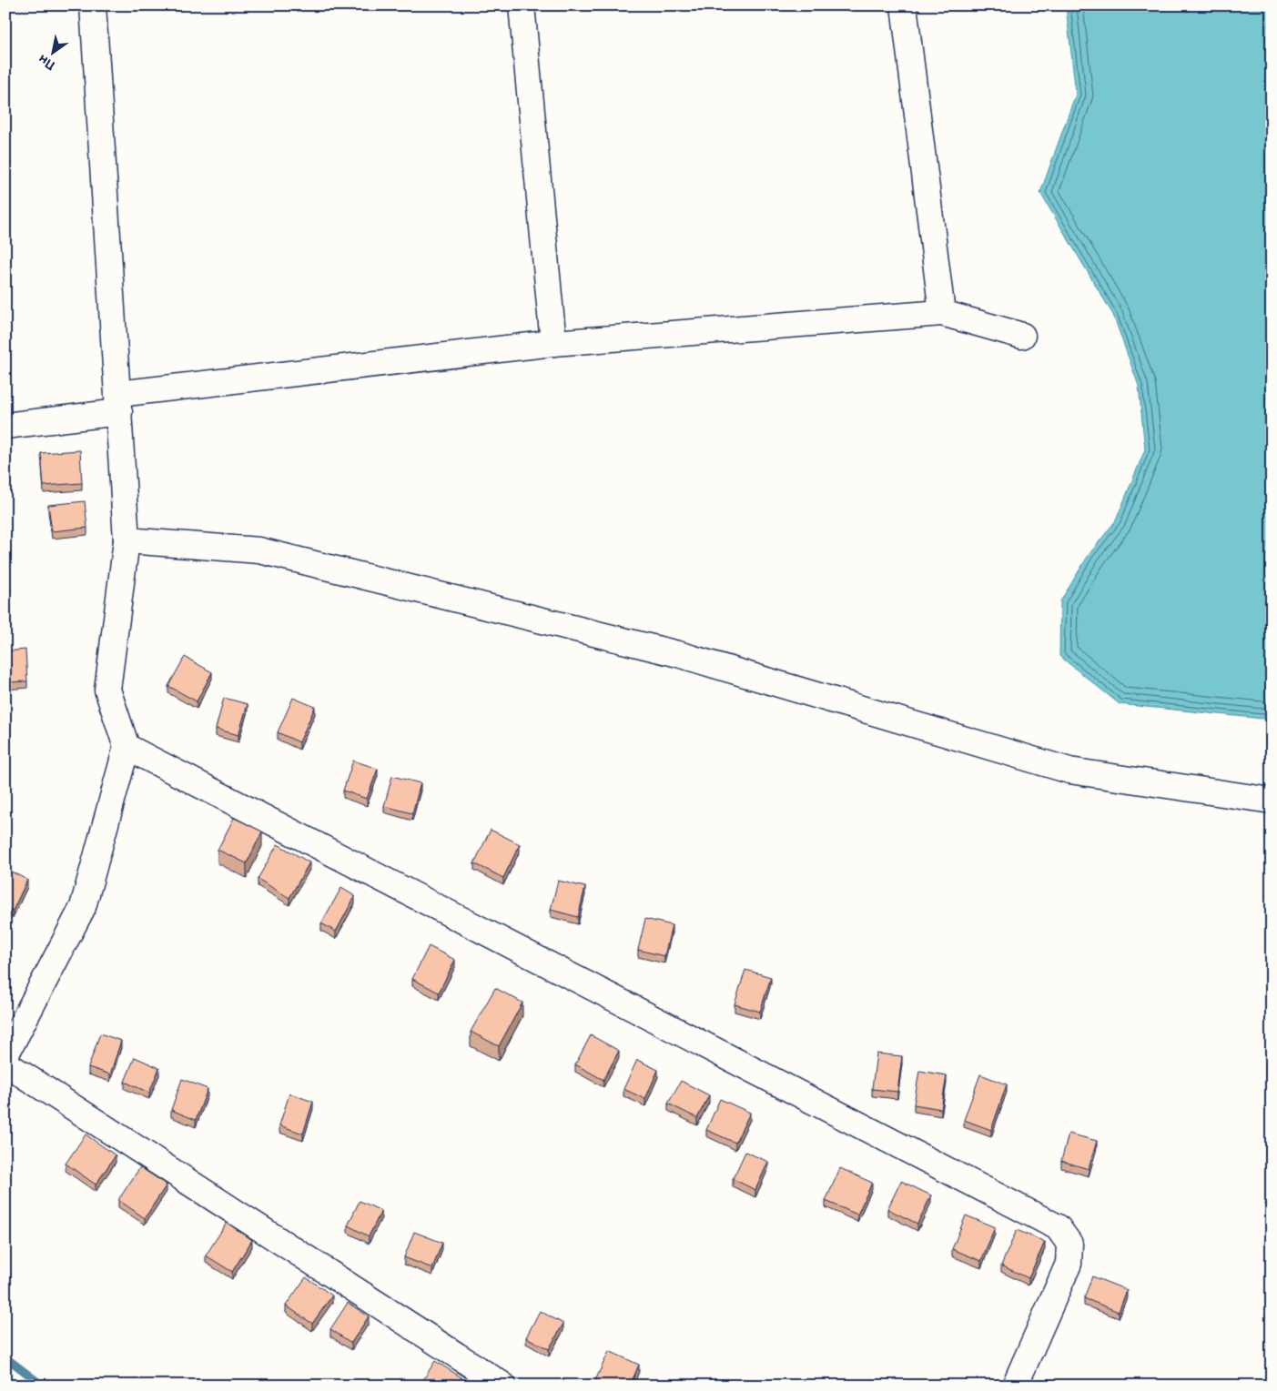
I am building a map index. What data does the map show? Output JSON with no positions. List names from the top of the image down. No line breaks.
{"north":"bottom left"}
